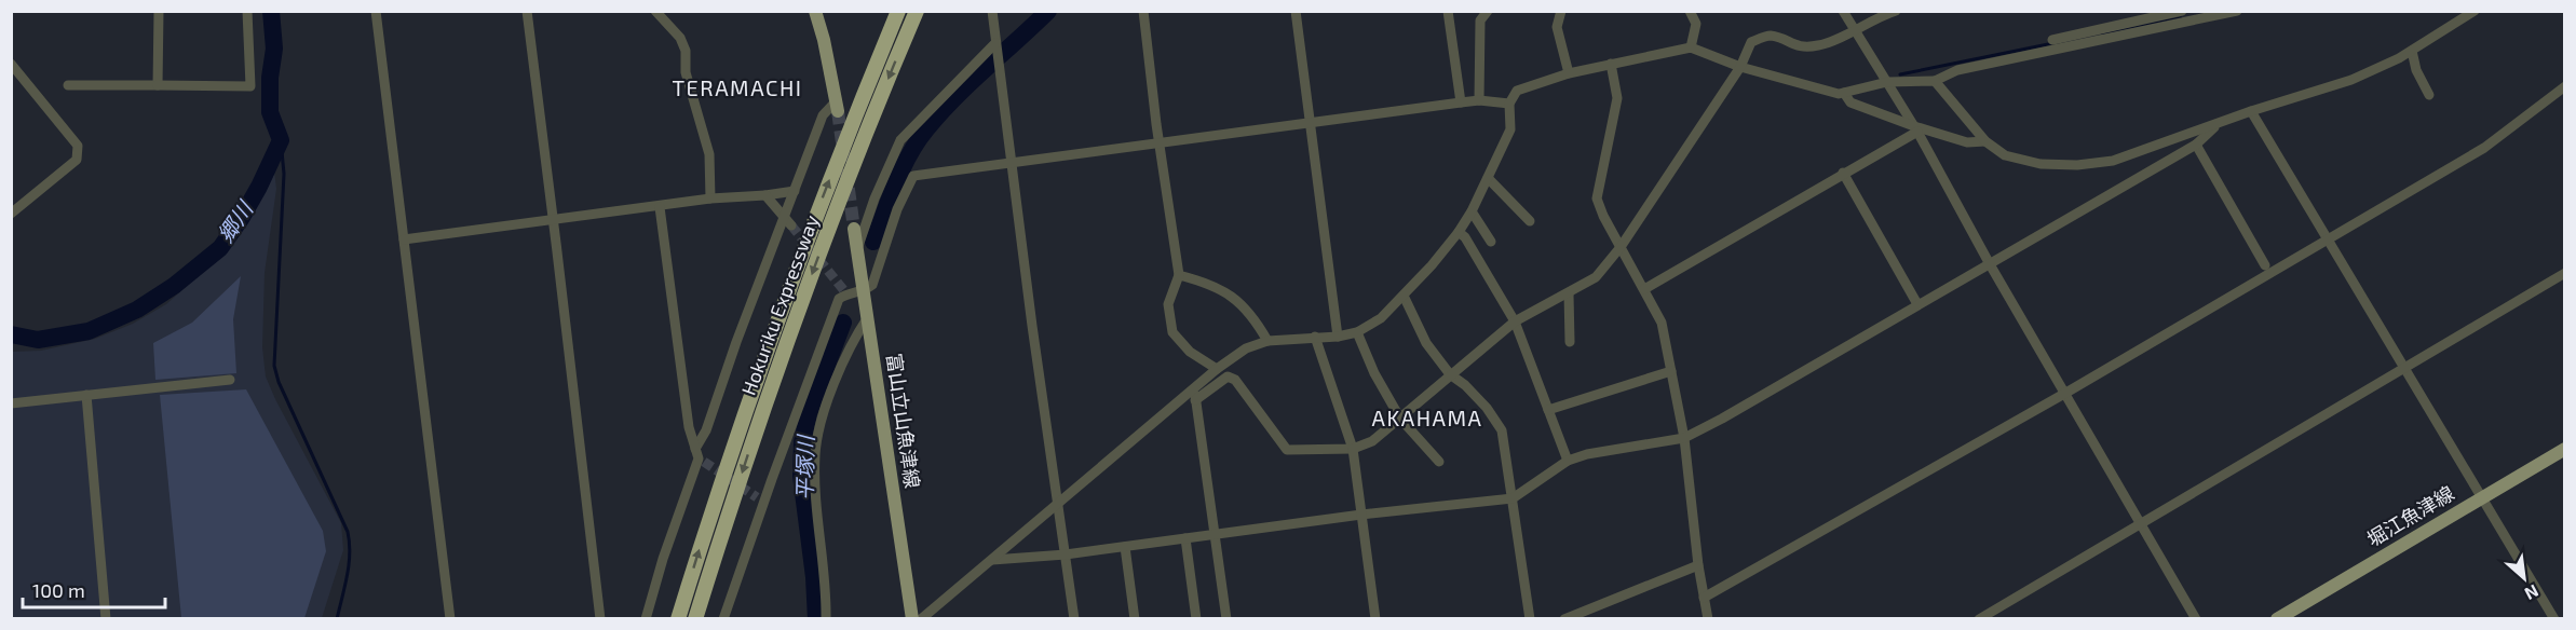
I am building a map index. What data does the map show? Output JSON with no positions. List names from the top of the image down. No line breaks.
{"streets":{"highway":["Hokuriku Expressway"],"main road":["富山立山魚津線","堀江魚津線"]},"districts":["TERAMACHI","AKAHAMA"],"water":["郷川","平塚川"],"scale_bar":"100 m","north":"bottom right"}
